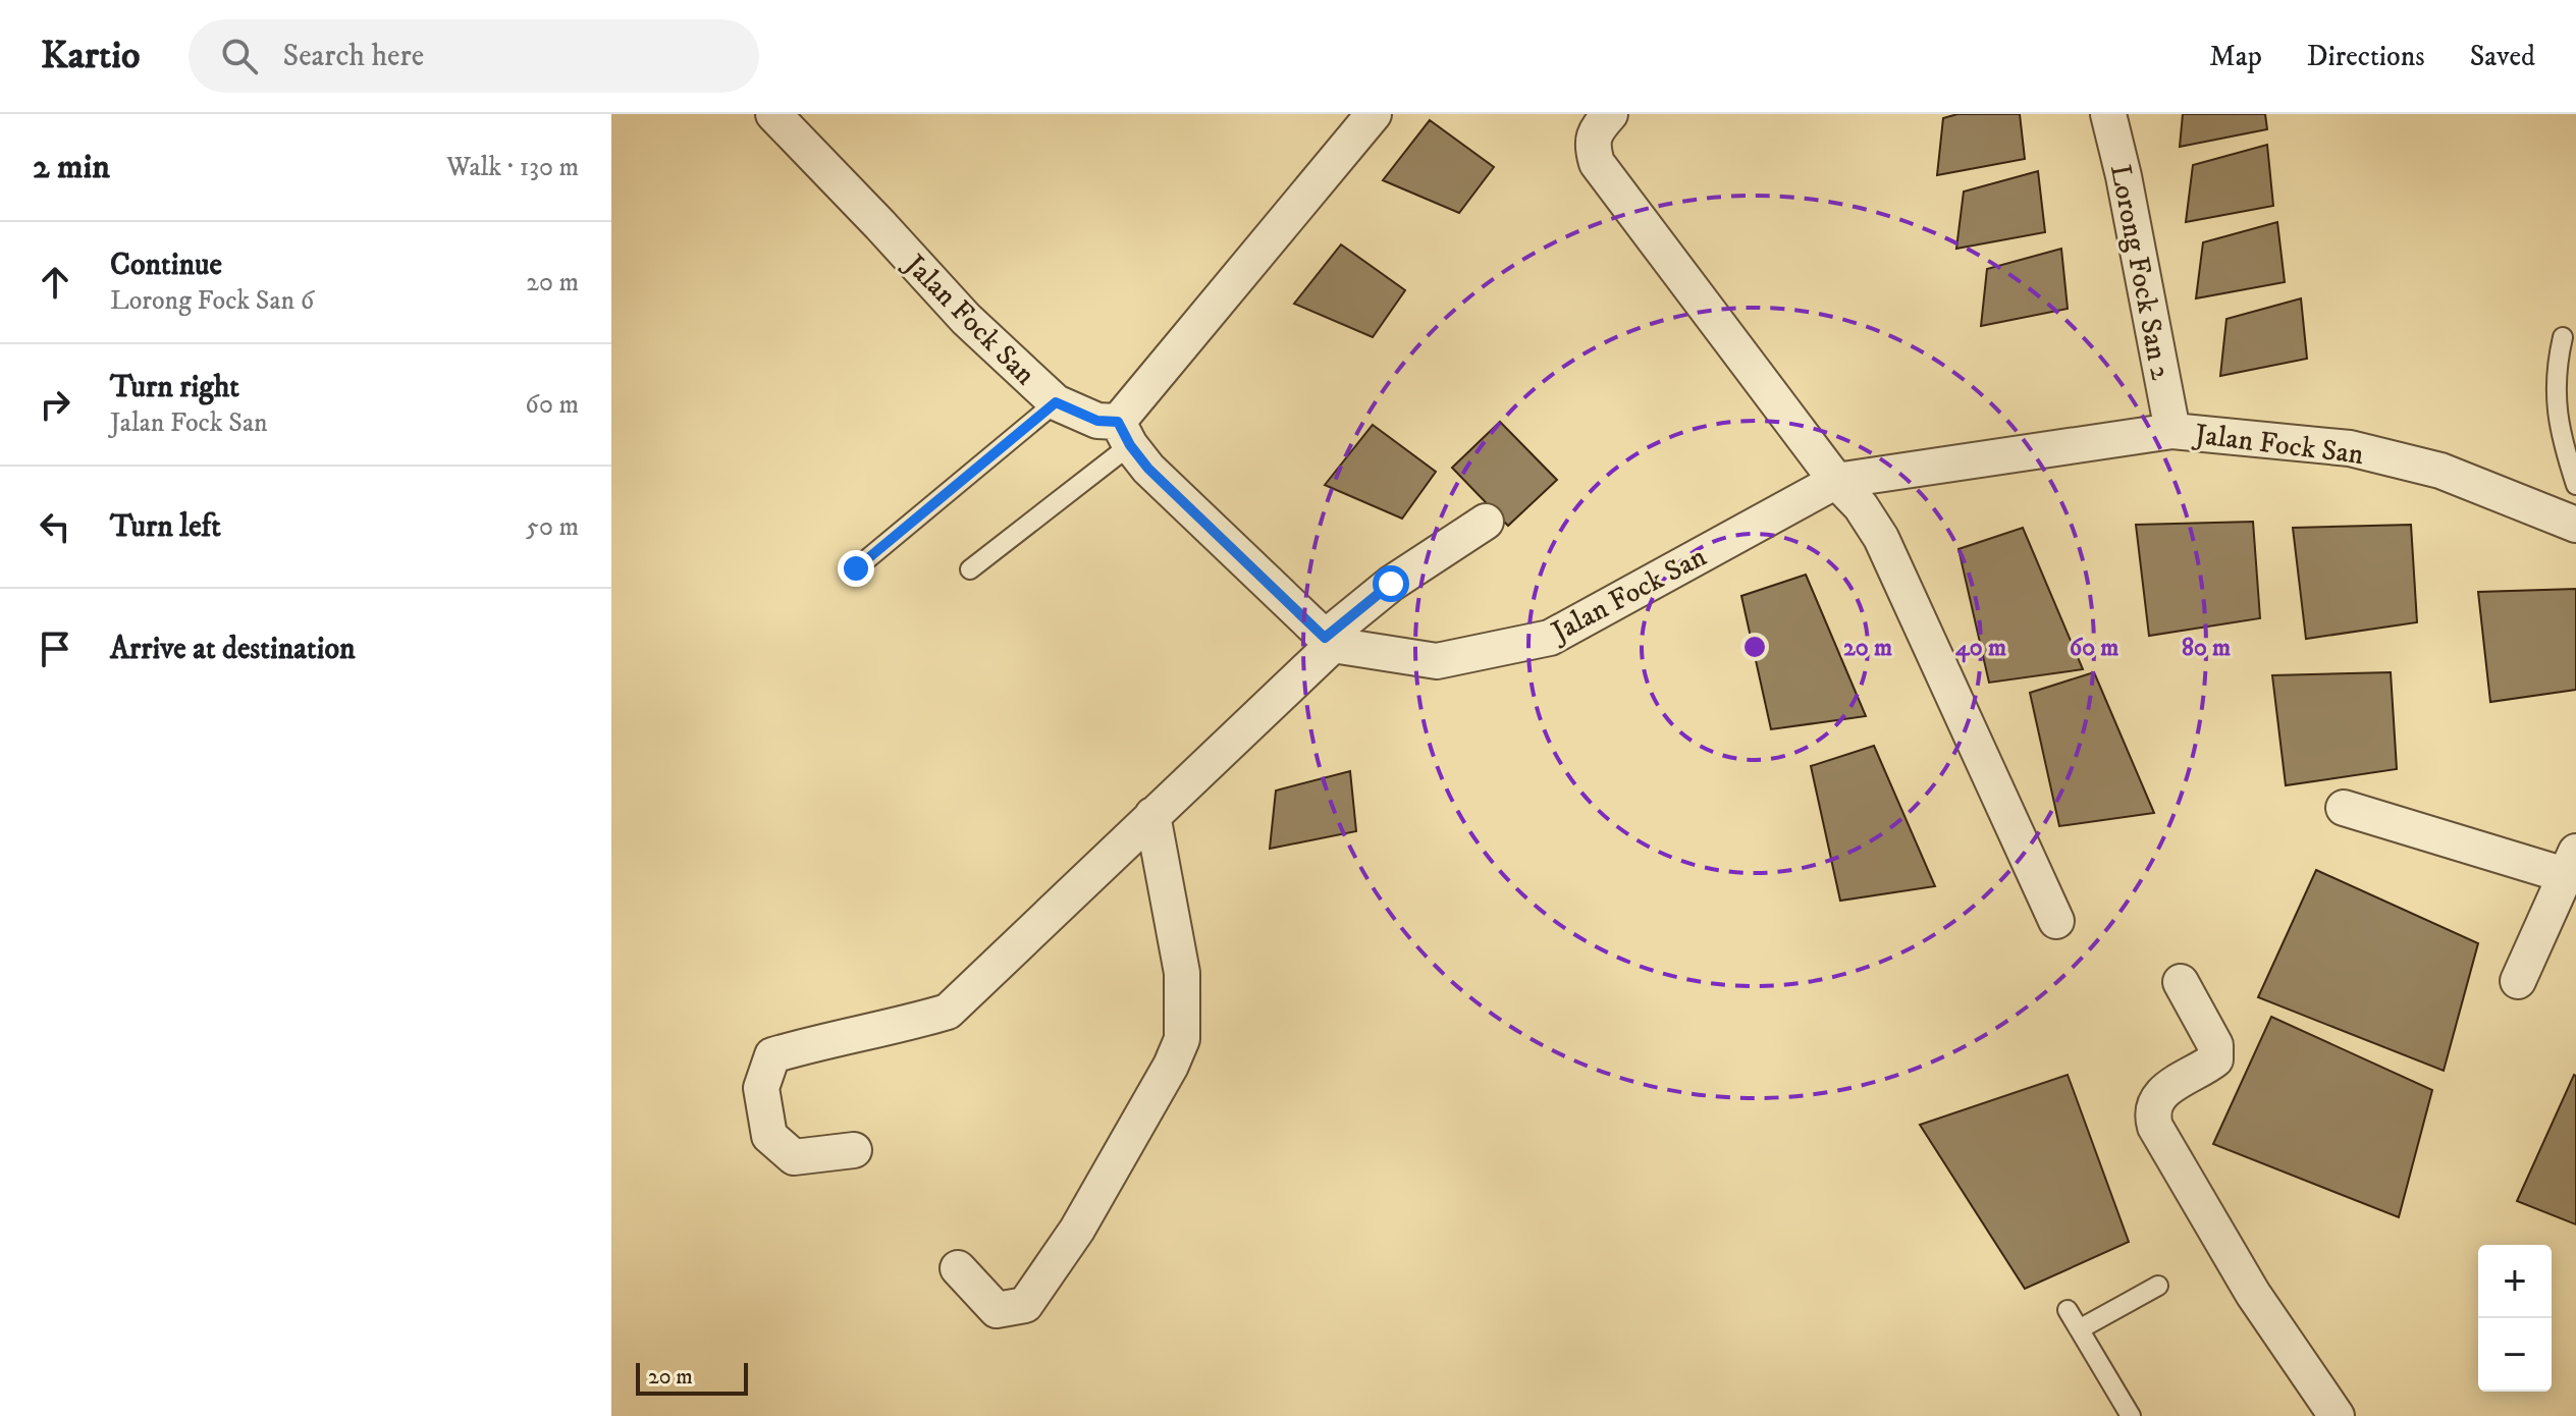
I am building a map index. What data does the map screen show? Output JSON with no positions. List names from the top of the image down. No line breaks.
{"streets":{"street":["Lorong Fock San 2","Jalan Fock San"]},"crossings":[["Lorong Fock San 2","Jalan Fock San"]],"scale_bar":"20 m","page":{"header":"Kartio","search":"Search here","nav":["Map","Directions","Saved"],"heading":["2 min","Walk · 130 m"],"list":[["Continue","Lorong Fock San 6","20 m"],["Turn right","Jalan Fock San","60 m"],["Turn left","50 m"],"Arrive at destination"],"map_buttons":["+","−"],"scale":"20 m"},"rings":["20 m","40 m","60 m","80 m"]}
